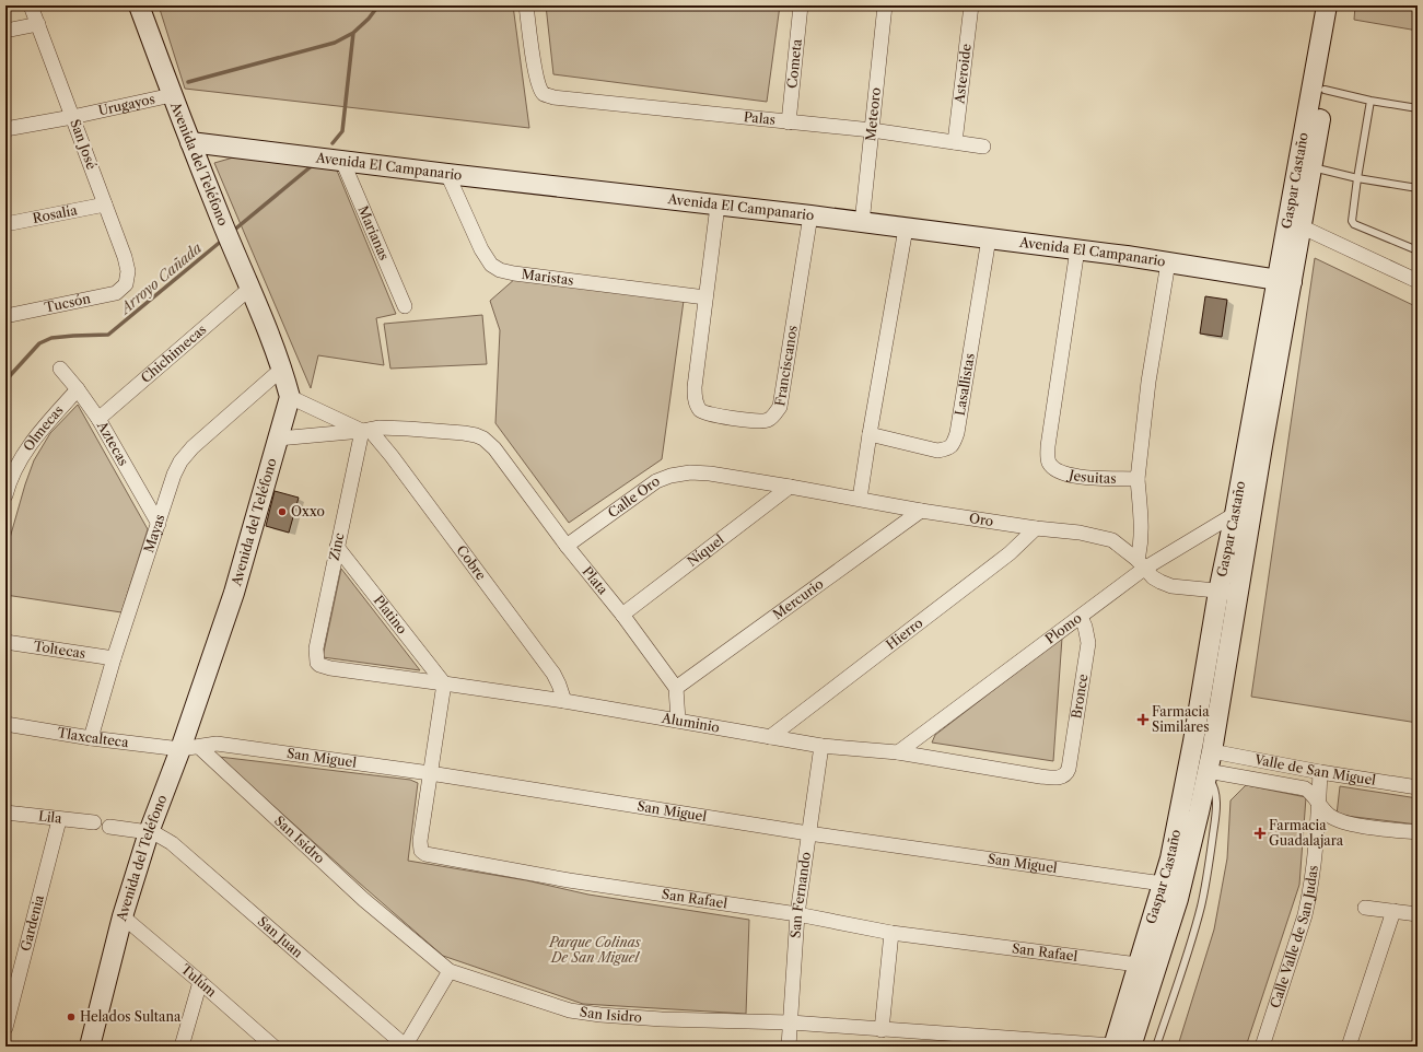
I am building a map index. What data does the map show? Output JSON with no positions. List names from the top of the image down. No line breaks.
{"streets":{"street":["Cometa","Asteroide","Urugayos","Meteoro","Palas","San José","Avenida del Teléfono","Avenida El Campanario","Gaspar Castaño","Rosalía","Marianas","Maristas","Tucsón","Chichimecas","Franciscanos","Lasallistas","Olmecas","Aztecas","Jesuitas","Calle Oro","Oro","Mayas","Zinc","Níquel","Cobre","Plata","Mercurio","Platino","Plomo","Hierro","Toltecas","Bronce","Aluminio","Tlaxcalteca","San Miguel","Valle de San Miguel","Lila","San Isidro","San Fernando","San Rafael","Gardenia","Calle Valle de San Judas","San Juan","Tulúm"]},"crossings":[["Cometa","Palas"],["Asteroide","Palas"],["Urugayos","San José"],["Urugayos","Avenida del Teléfono"],["Meteoro","Palas"],["Meteoro","Avenida El Campanario"],["San José","Rosalía"],["San José","Tucsón"],["Avenida del Teléfono","Avenida El Campanario"],["Avenida del Teléfono","Chichimecas"],["Avenida del Teléfono","Mayas"],["Avenida del Teléfono","Cobre"],["Avenida del Teléfono","Tlaxcalteca"],["Avenida del Teléfono","San Miguel"],["Avenida del Teléfono","San Isidro"],["Avenida del Teléfono","San Juan"],["Avenida del Teléfono","Tulúm"],["Avenida El Campanario","Gaspar Castaño"],["Avenida El Campanario","Marianas"],["Avenida El Campanario","Maristas"],["Avenida El Campanario","Franciscanos"],["Avenida El Campanario","Lasallistas"],["Avenida El Campanario","Jesuitas"],["Gaspar Castaño","Oro"],["Gaspar Castaño","Plomo"],["Gaspar Castaño","San Miguel"],["Gaspar Castaño","Valle de San Miguel"],["Gaspar Castaño","San Isidro"],["Gaspar Castaño","San Rafael"],["Maristas","Franciscanos"],["Chichimecas","Aztecas"],["Olmecas","Aztecas"],["Aztecas","Mayas"],["Calle Oro","Oro"],["Calle Oro","Plata"],["Oro","Níquel"],["Oro","Mercurio"],["Oro","Plomo"],["Oro","Hierro"],["Mayas","Toltecas"],["Mayas","Tlaxcalteca"],["Zinc","Cobre"],["Zinc","Plata"],["Zinc","Platino"],["Zinc","Aluminio"],["Níquel","Plata"],["Cobre","Plata"],["Cobre","Aluminio"],["Plata","Mercurio"],["Platino","Aluminio"],["Platino","San Rafael"],["Plomo","Bronce"],["Plomo","Aluminio"],["Hierro","Aluminio"],["Bronce","Aluminio"],["Aluminio","San Fernando"],["Aluminio","San Rafael"],["Tlaxcalteca","San Miguel"],["Tlaxcalteca","San Isidro"],["San Miguel","San Isidro"],["San Miguel","San Fernando"],["San Miguel","San Rafael"],["Valle de San Miguel","Calle Valle de San Judas"],["Lila","Gardenia"],["San Isidro","San Fernando"],["San Fernando","San Rafael"]],"water":["Arroyo Cañada"],"parks":["Parque Colinas De San Miguel"],"places":{"other":["Oxxo","Helados Sultana"],"health":["Farmacia Similares","Farmacia Guadalajara"]}}
